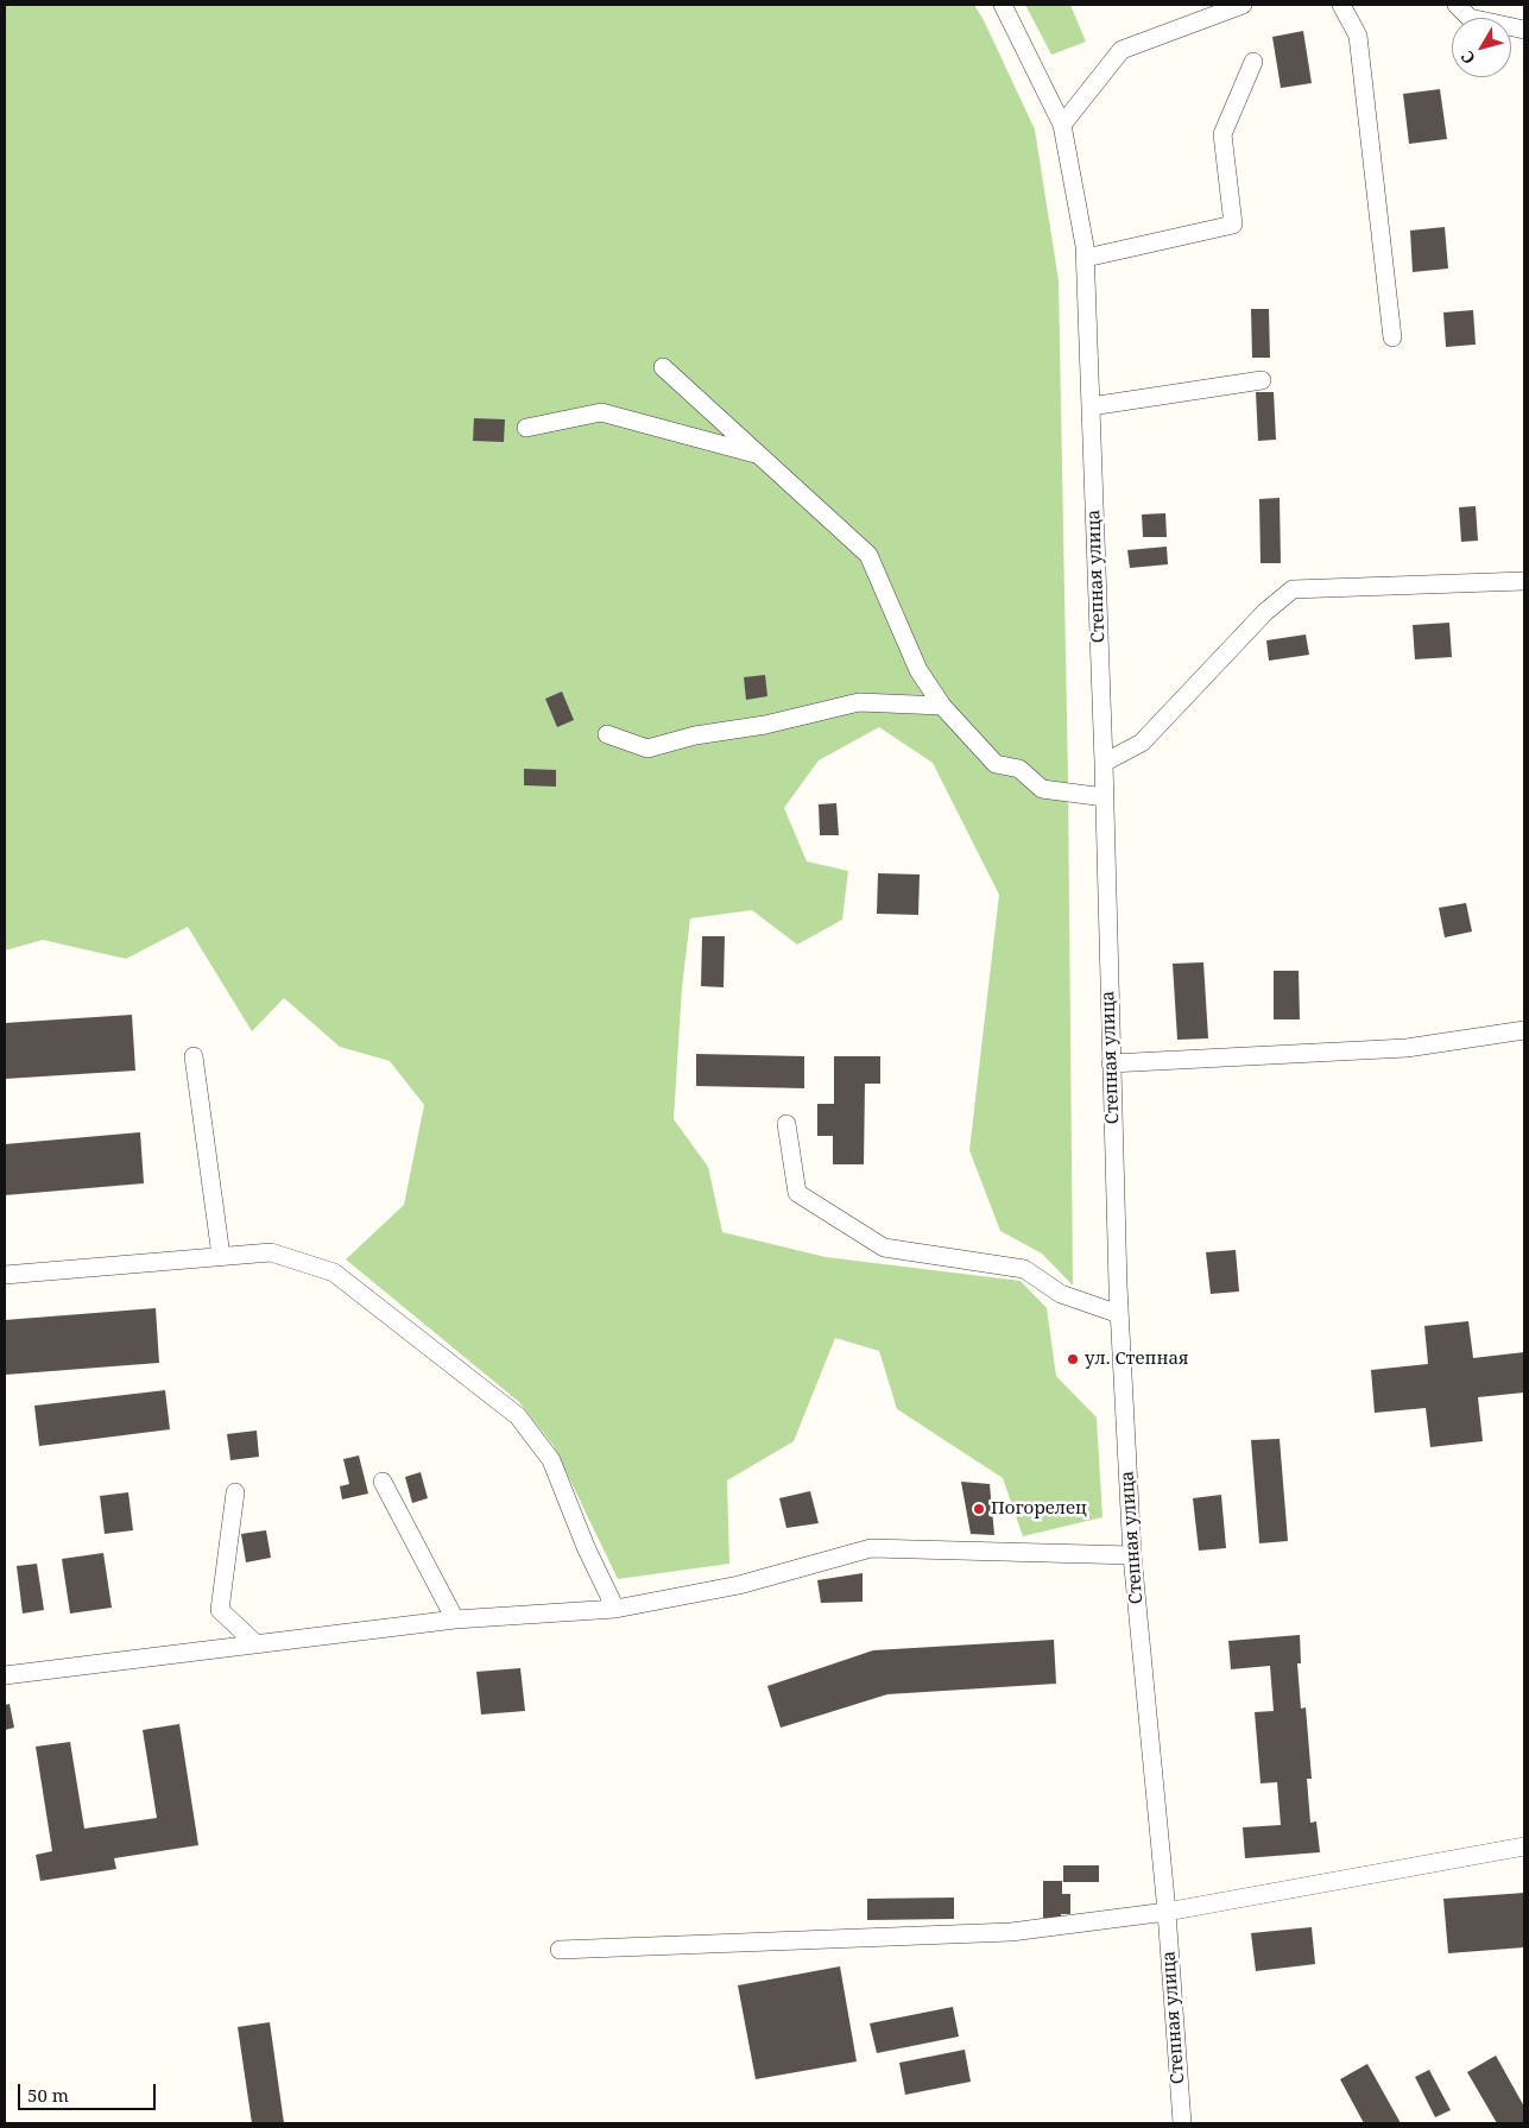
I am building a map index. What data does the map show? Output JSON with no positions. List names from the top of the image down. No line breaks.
{"streets":{"street":["Степная улица"]},"places":["ул. Степная","Погорелец"],"scale_bar":"50 m","north":"bottom left"}
